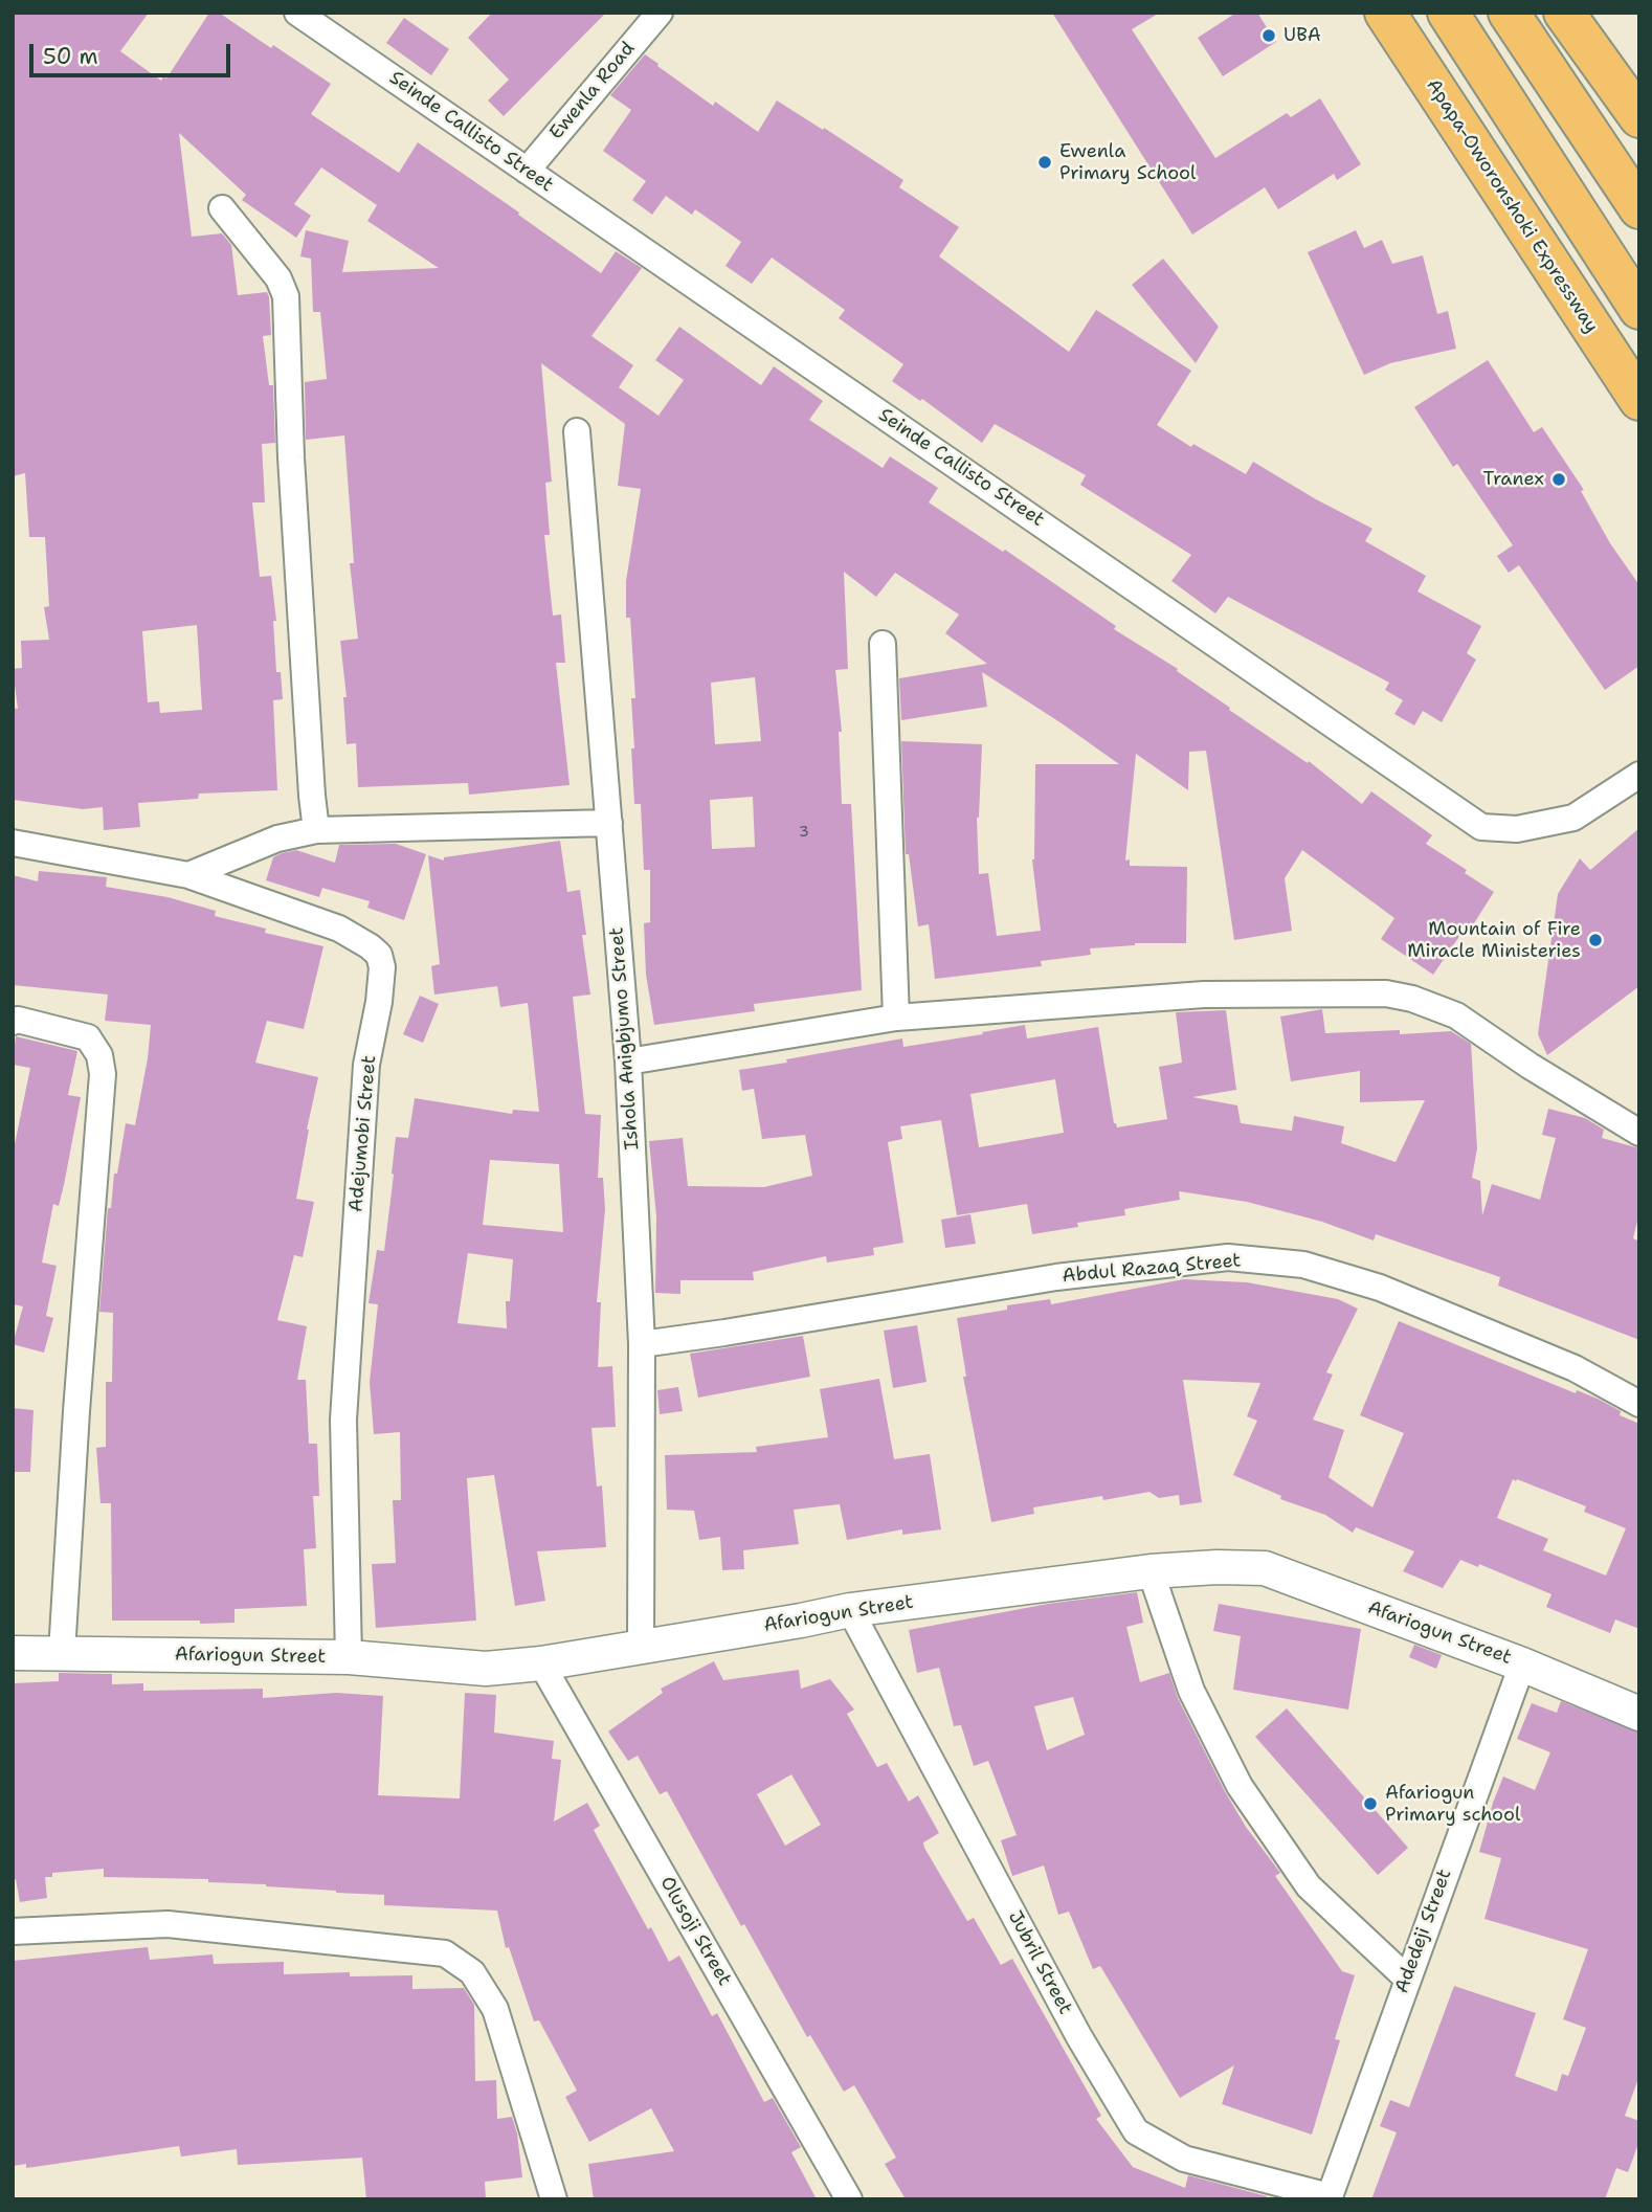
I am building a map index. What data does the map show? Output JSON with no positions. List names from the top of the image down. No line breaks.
{"streets":{"main road":["Apapa-Oworonshoki Expressway"],"street":["Ewenla Road","Seinde Callisto Street","Ishola Anigbjumo Street","Adejumobi Street","Abdul Razaq Street","Afariogun Street","Olusoji Street","Adedeji Street","Jubril Street"]},"crossings":[["Ewenla Road","Seinde Callisto Street"],["Ishola Anigbjumo Street","Abdul Razaq Street"],["Ishola Anigbjumo Street","Afariogun Street"],["Adejumobi Street","Afariogun Street"],["Afariogun Street","Olusoji Street"],["Afariogun Street","Adedeji Street"],["Afariogun Street","Jubril Street"],["Adedeji Street","Jubril Street"]],"places":["UBA","Ewenla Primary School","Tranex","Mountain of Fire Miracle Ministeries","Afariogun Primary school"],"house_numbers":["3"],"scale_bar":"50 m"}
